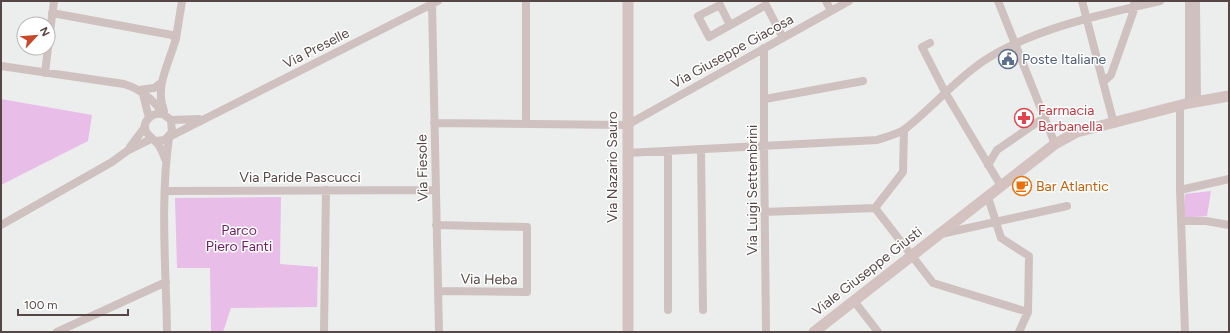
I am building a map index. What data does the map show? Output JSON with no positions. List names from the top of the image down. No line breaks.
{"streets":{"street":["Via Preselle","Via Giuseppe Giacosa","Via Nazario Sauro","Via Fiesole","Via Paride Pascucci","Via Luigi Settembrini","Viale Giuseppe Giusti","Via Heba"]},"crossings":[["Via Preselle","Via Fiesole"],["Via Giuseppe Giacosa","Via Nazario Sauro"],["Via Giuseppe Giacosa","Via Luigi Settembrini"],["Via Fiesole","Via Paride Pascucci"],["Via Fiesole","Via Heba"]],"parks":["Parco Piero Fanti"],"places":{"public building":["Poste Italiane"],"pharmacy":["Farmacia Barbanella"],"cafe":["Bar Atlantic"]},"scale_bar":"100 m","north":"top right"}
